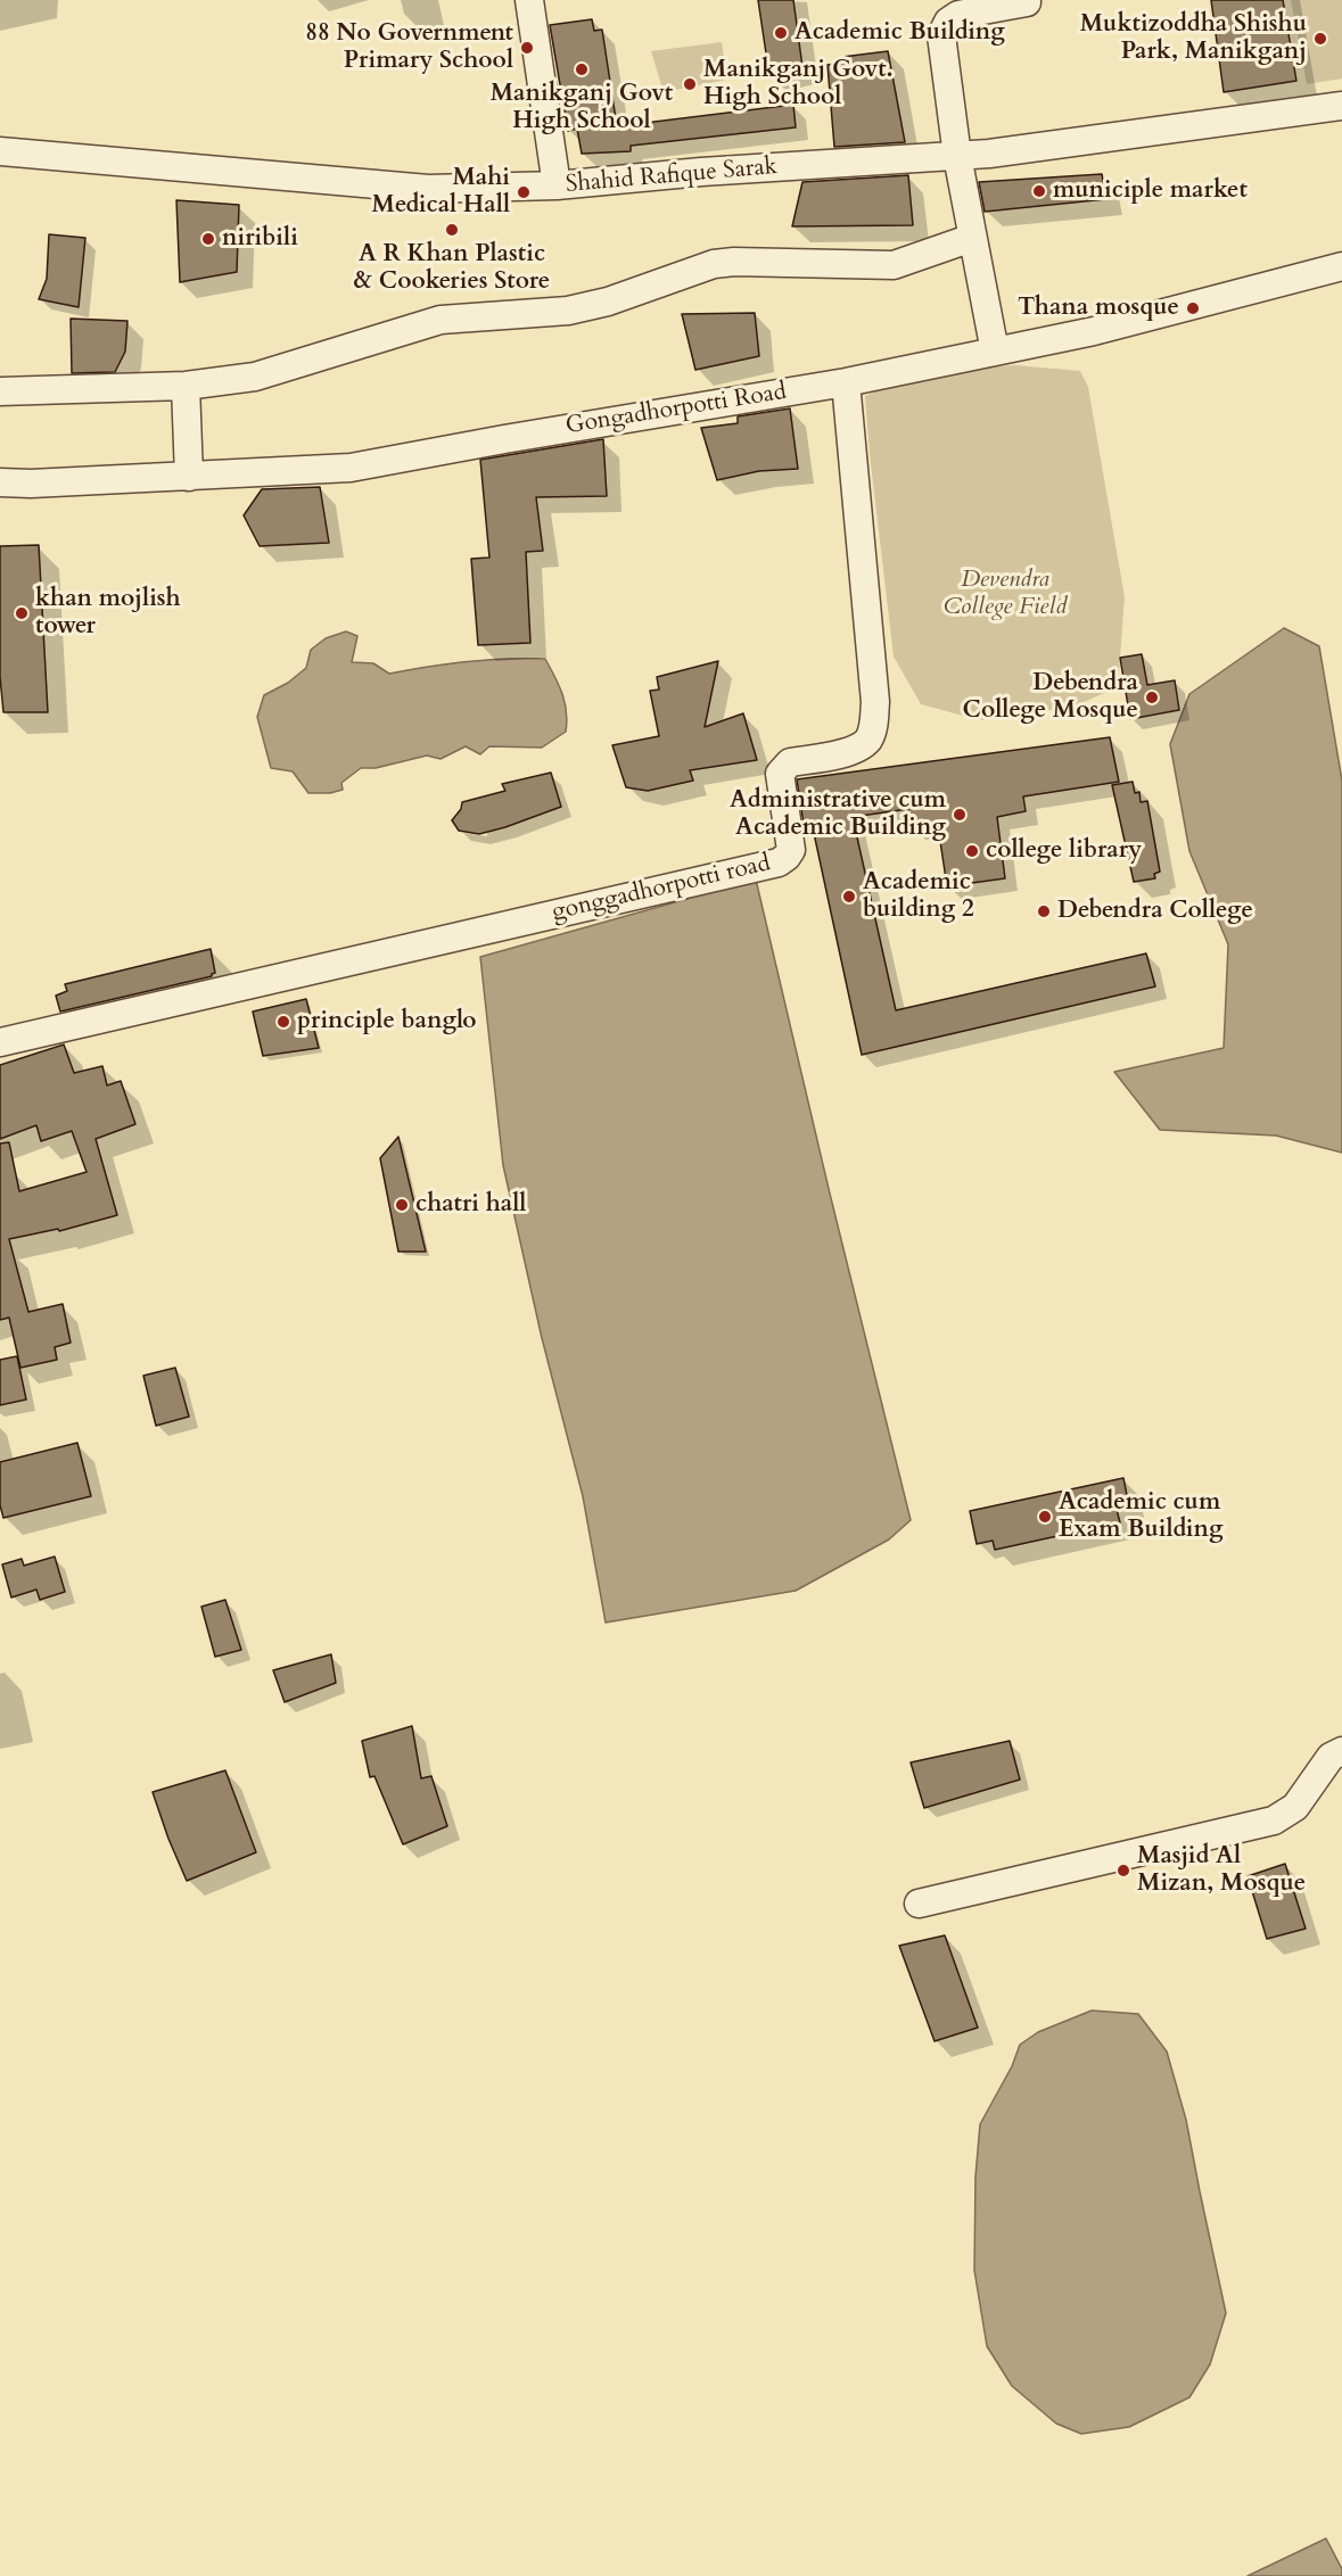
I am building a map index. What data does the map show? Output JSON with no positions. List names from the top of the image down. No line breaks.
{"streets":{"street":["Shahid Rafique Sarak","Gongadhorpotti Road","gonggadhorpotti road"]},"crossings":[["Gongadhorpotti Road","gonggadhorpotti road"]],"parks":["Devendra College Field"],"places":["Academic Building","Muktizoddha Shishu Park, Manikganj","88 No Government Primary School","Manikganj Govt High School","Manikganj Govt. High School","municiple market","Mahi Medical Hall","A R Khan Plastic & Cookeries Store","niribili","Thana mosque","khan mojlish tower","Debendra College Mosque","Administrative cum Academic Building","college library","Academic building 2","Debendra College","principle banglo","chatri hall","Academic cum Exam Building","Masjid Al Mizan, Mosque"]}
